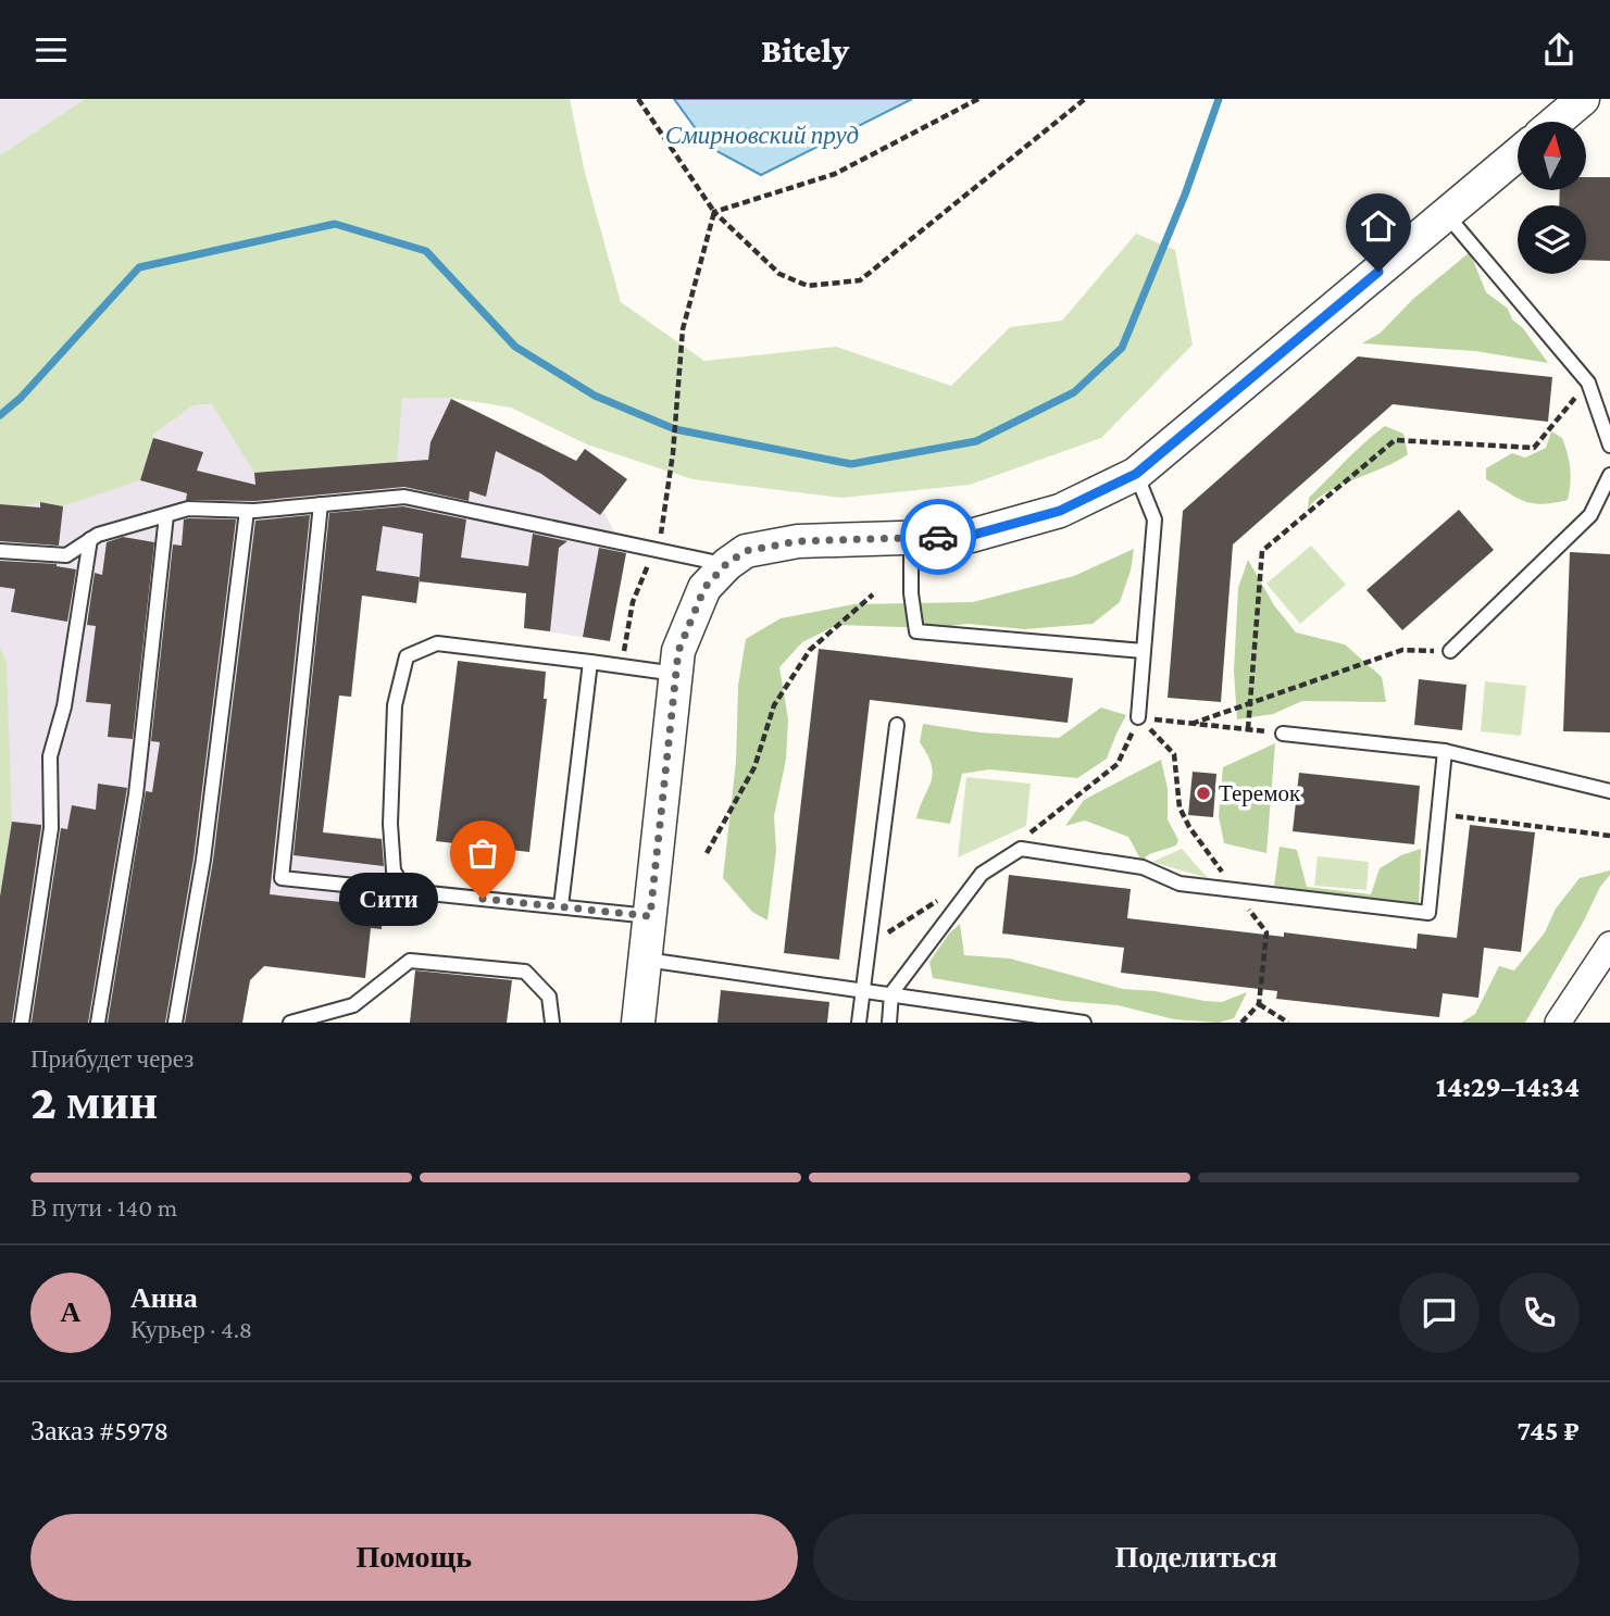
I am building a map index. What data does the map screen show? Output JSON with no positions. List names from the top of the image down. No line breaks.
{"water":["Смирновский пруд"],"places":["Теремок","Сити"],"north":"top","page":{"header":"Bitely","bubble":"Сити","heading":["2 мин","Прибудет через","14:29–14:34"],"panel":["Анна","Курьер · 4.8","Заказ #5978","745 ₽"],"bar":"В пути · 140 m","round":"А","buttons":["Помощь","Поделиться"]}}
